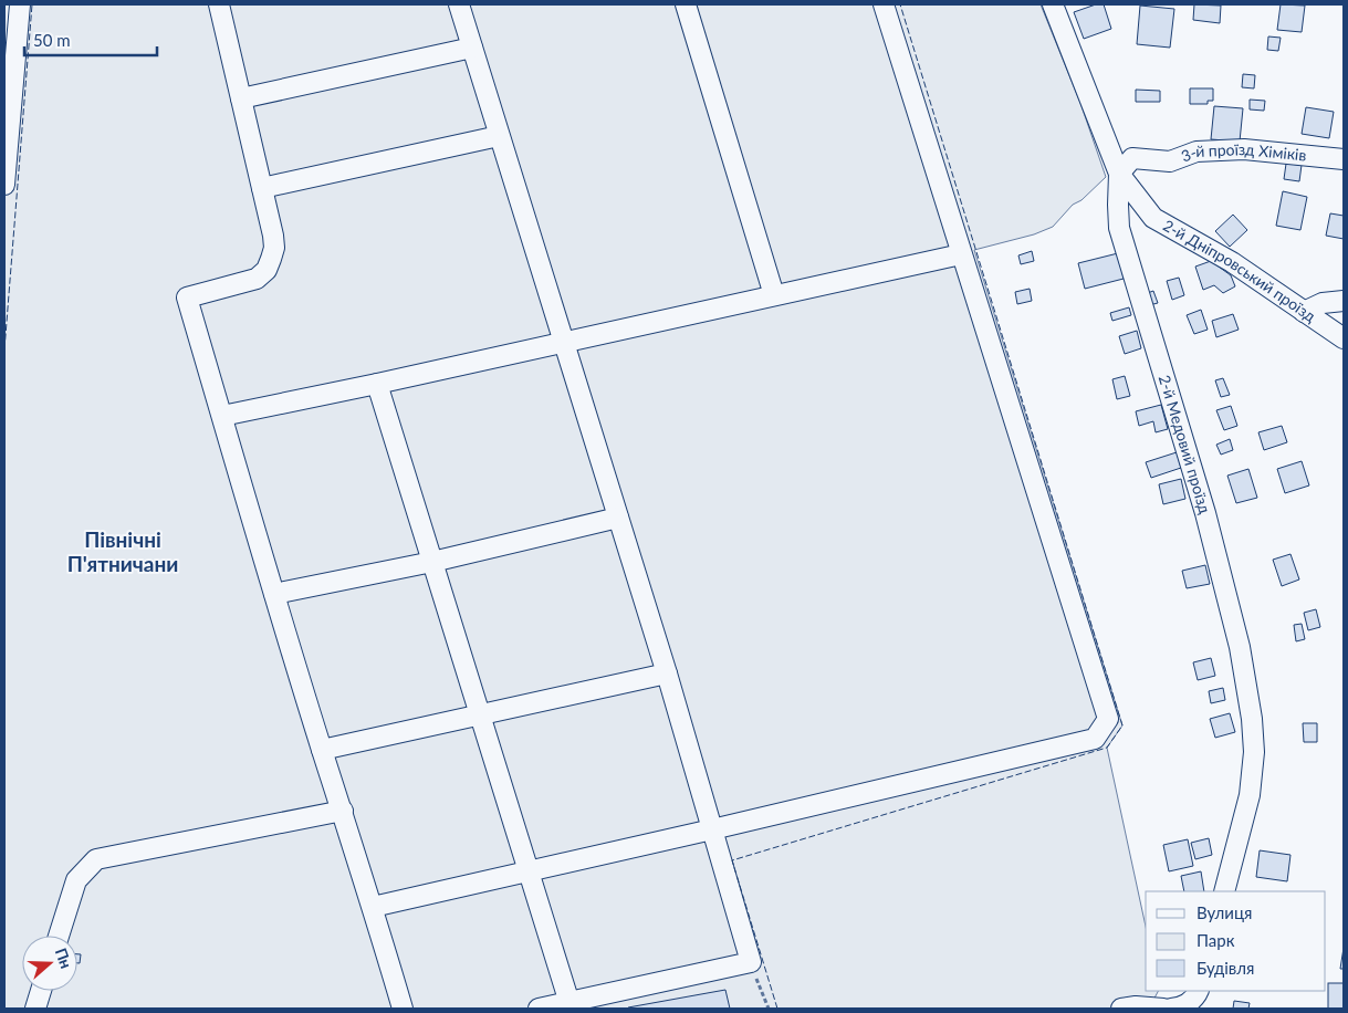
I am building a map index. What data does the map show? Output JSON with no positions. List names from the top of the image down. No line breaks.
{"streets":{"street":["3-й проїзд Хіміків","2-й Дніпровський проїзд","2-й Медовий проїзд"]},"crossings":[["3-й проїзд Хіміків","2-й Дніпровський проїзд"],["3-й проїзд Хіміків","2-й Медовий проїзд"],["2-й Дніпровський проїзд","2-й Медовий проїзд"]],"districts":["Північні П'ятничани"],"legend":["Вулиця","Парк","Будівля"],"scale_bar":"50 m","north":"right"}
